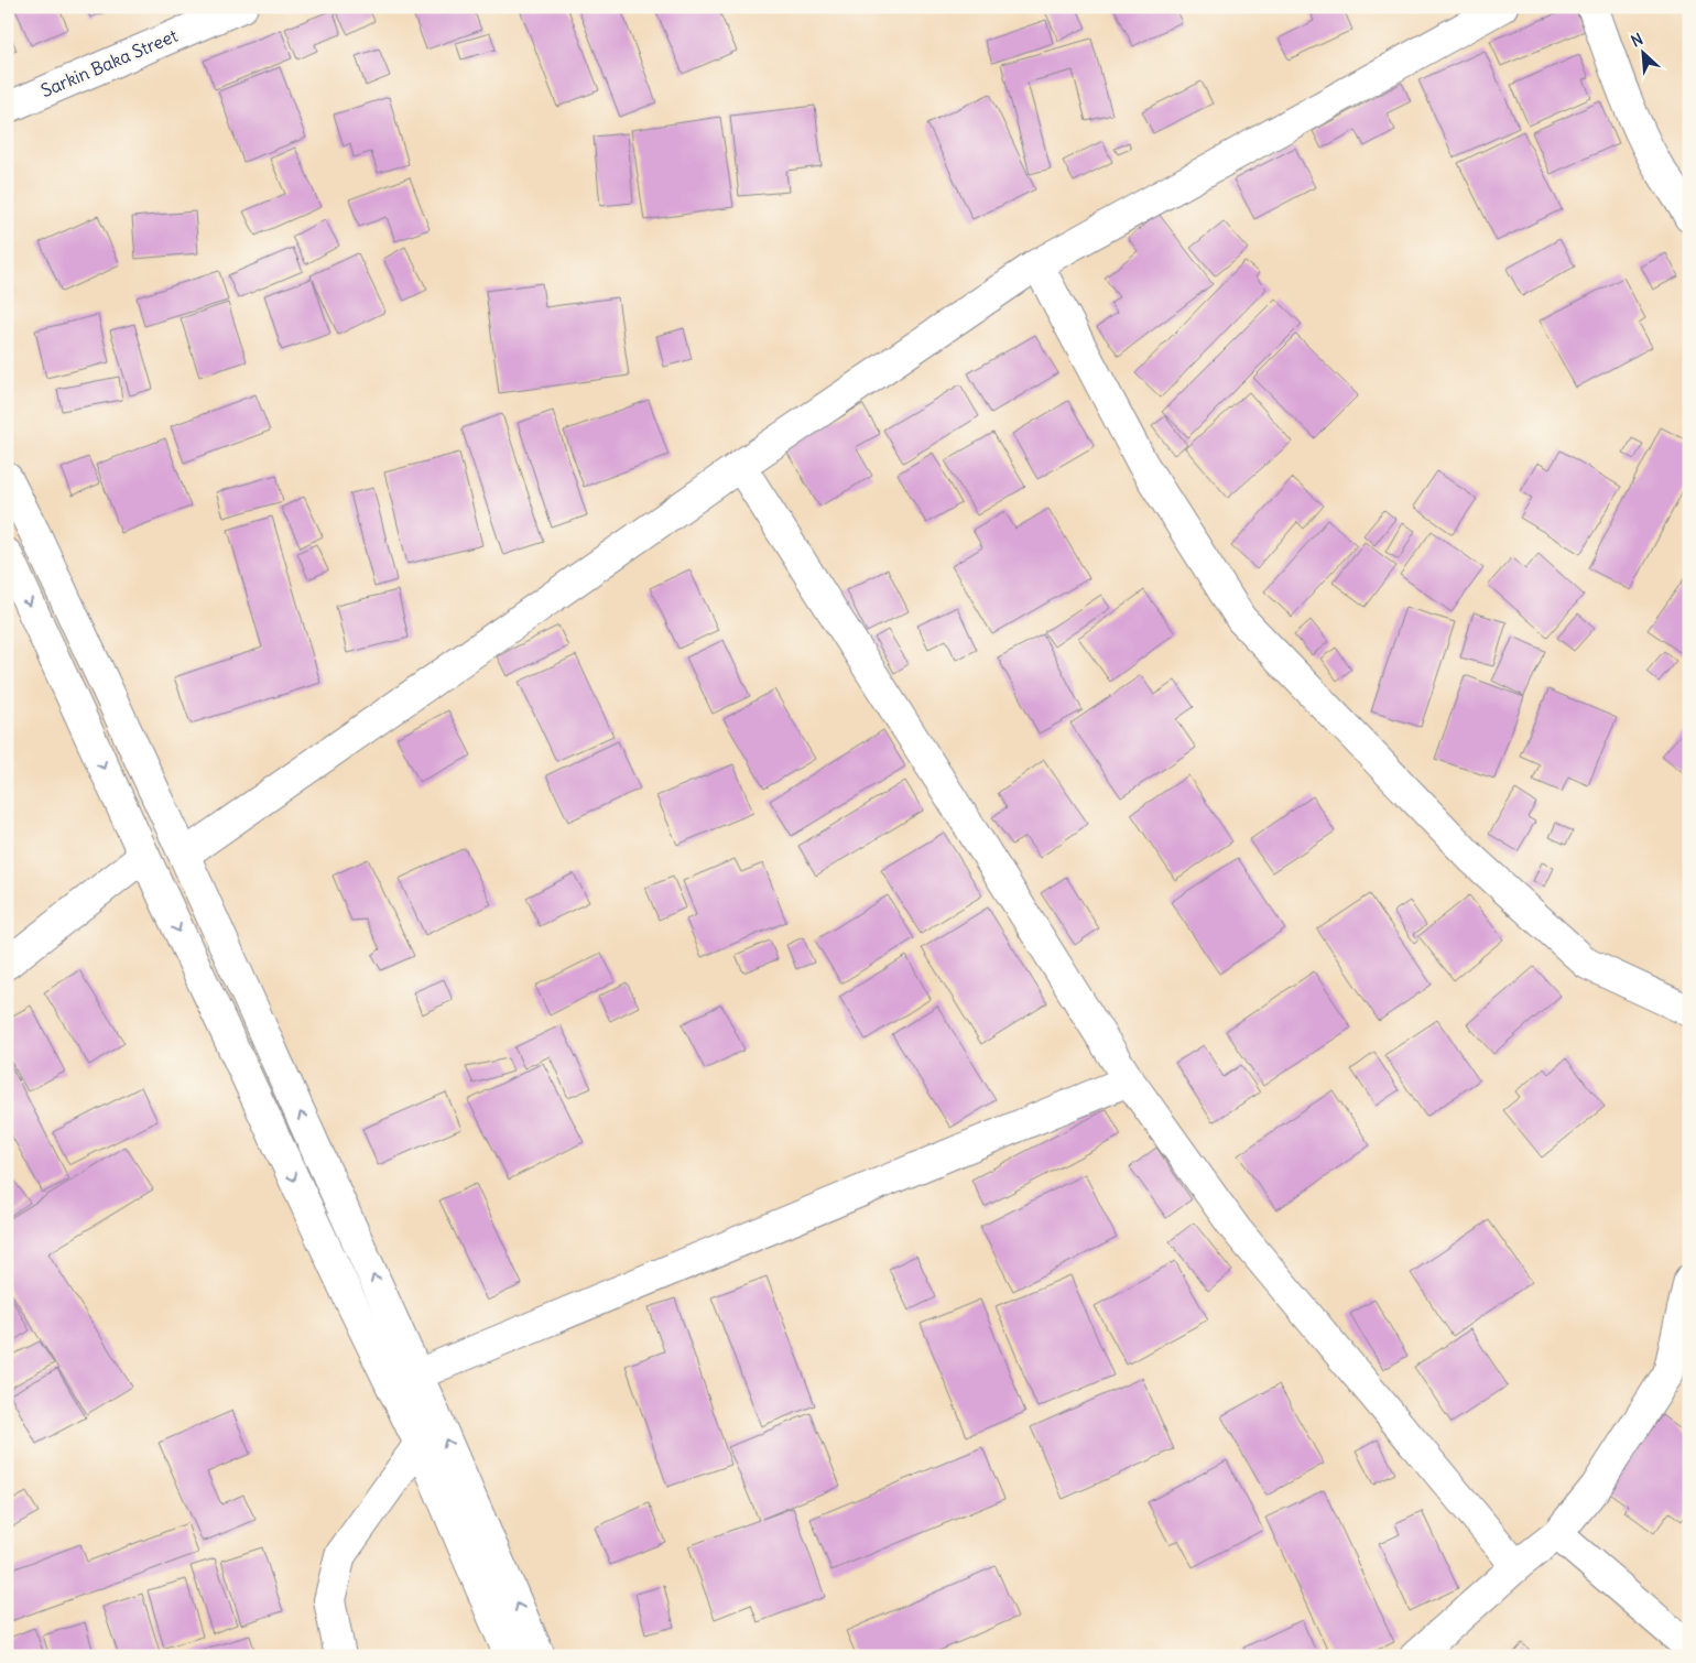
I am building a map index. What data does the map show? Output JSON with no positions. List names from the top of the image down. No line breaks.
{"streets":{"street":["Sarkin Baka Street"]},"north":"top left"}
